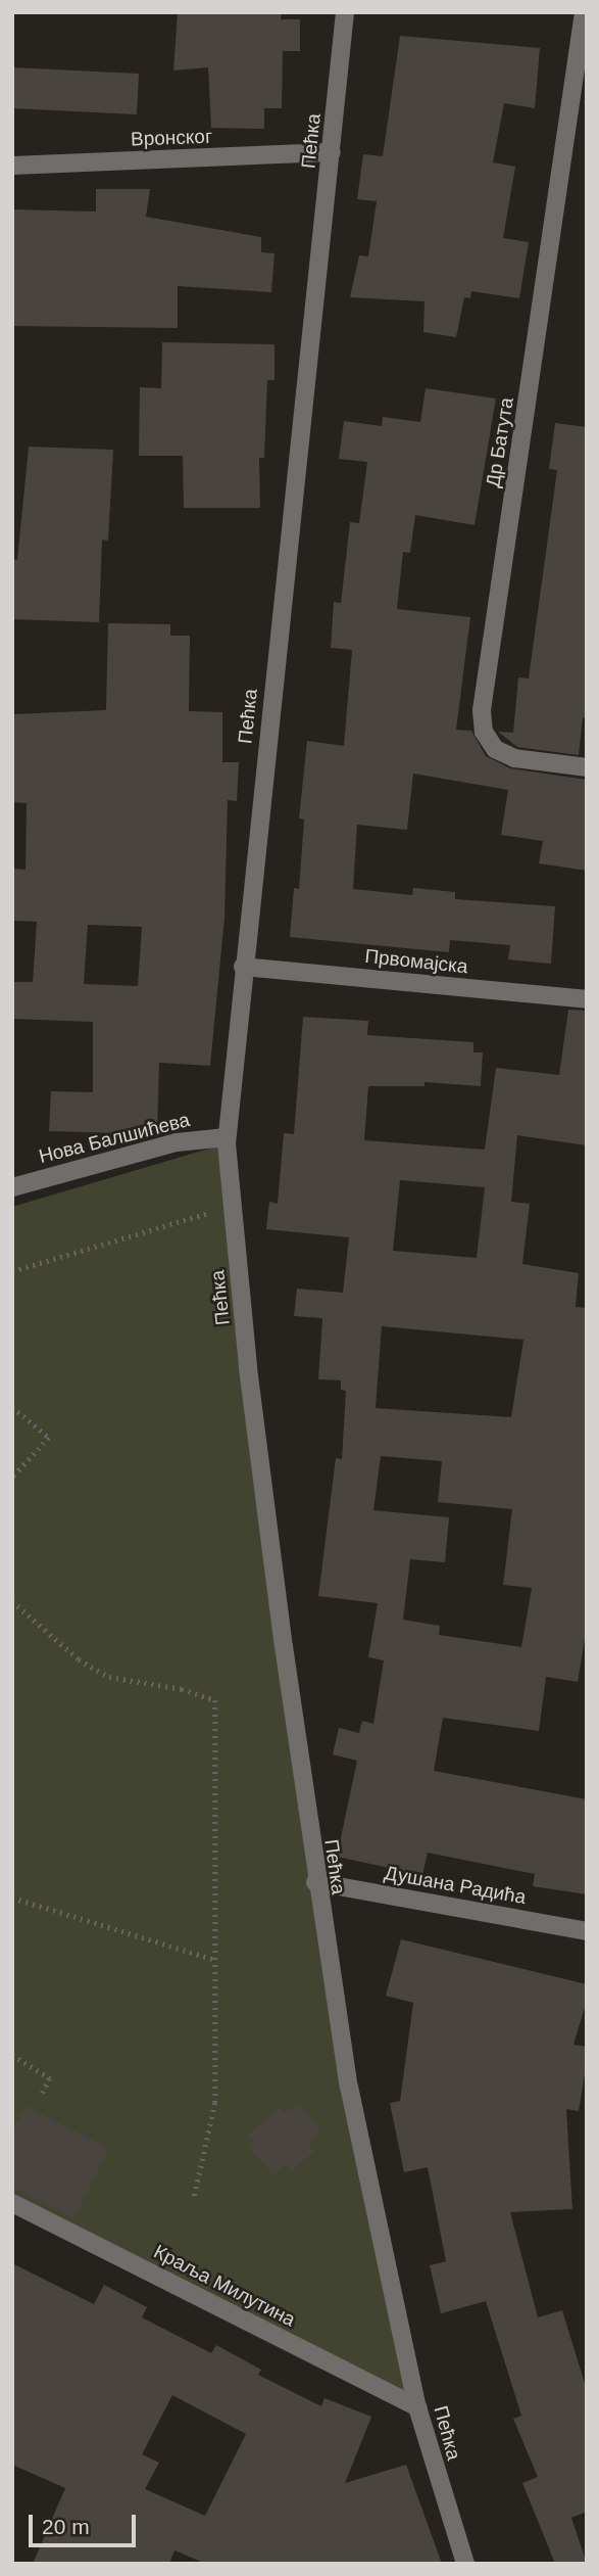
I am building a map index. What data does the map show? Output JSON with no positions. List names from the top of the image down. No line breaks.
{"streets":{"street":["Вронског","Пећка","Др Батута","Првомајска","Нова Балшићева","Душана Радића","Краља Милутина"]},"crossings":[["Вронског","Пећка"],["Пећка","Првомајска"],["Пећка","Нова Балшићева"],["Пећка","Душана Радића"],["Пећка","Краља Милутина"]],"scale_bar":"20 m"}
